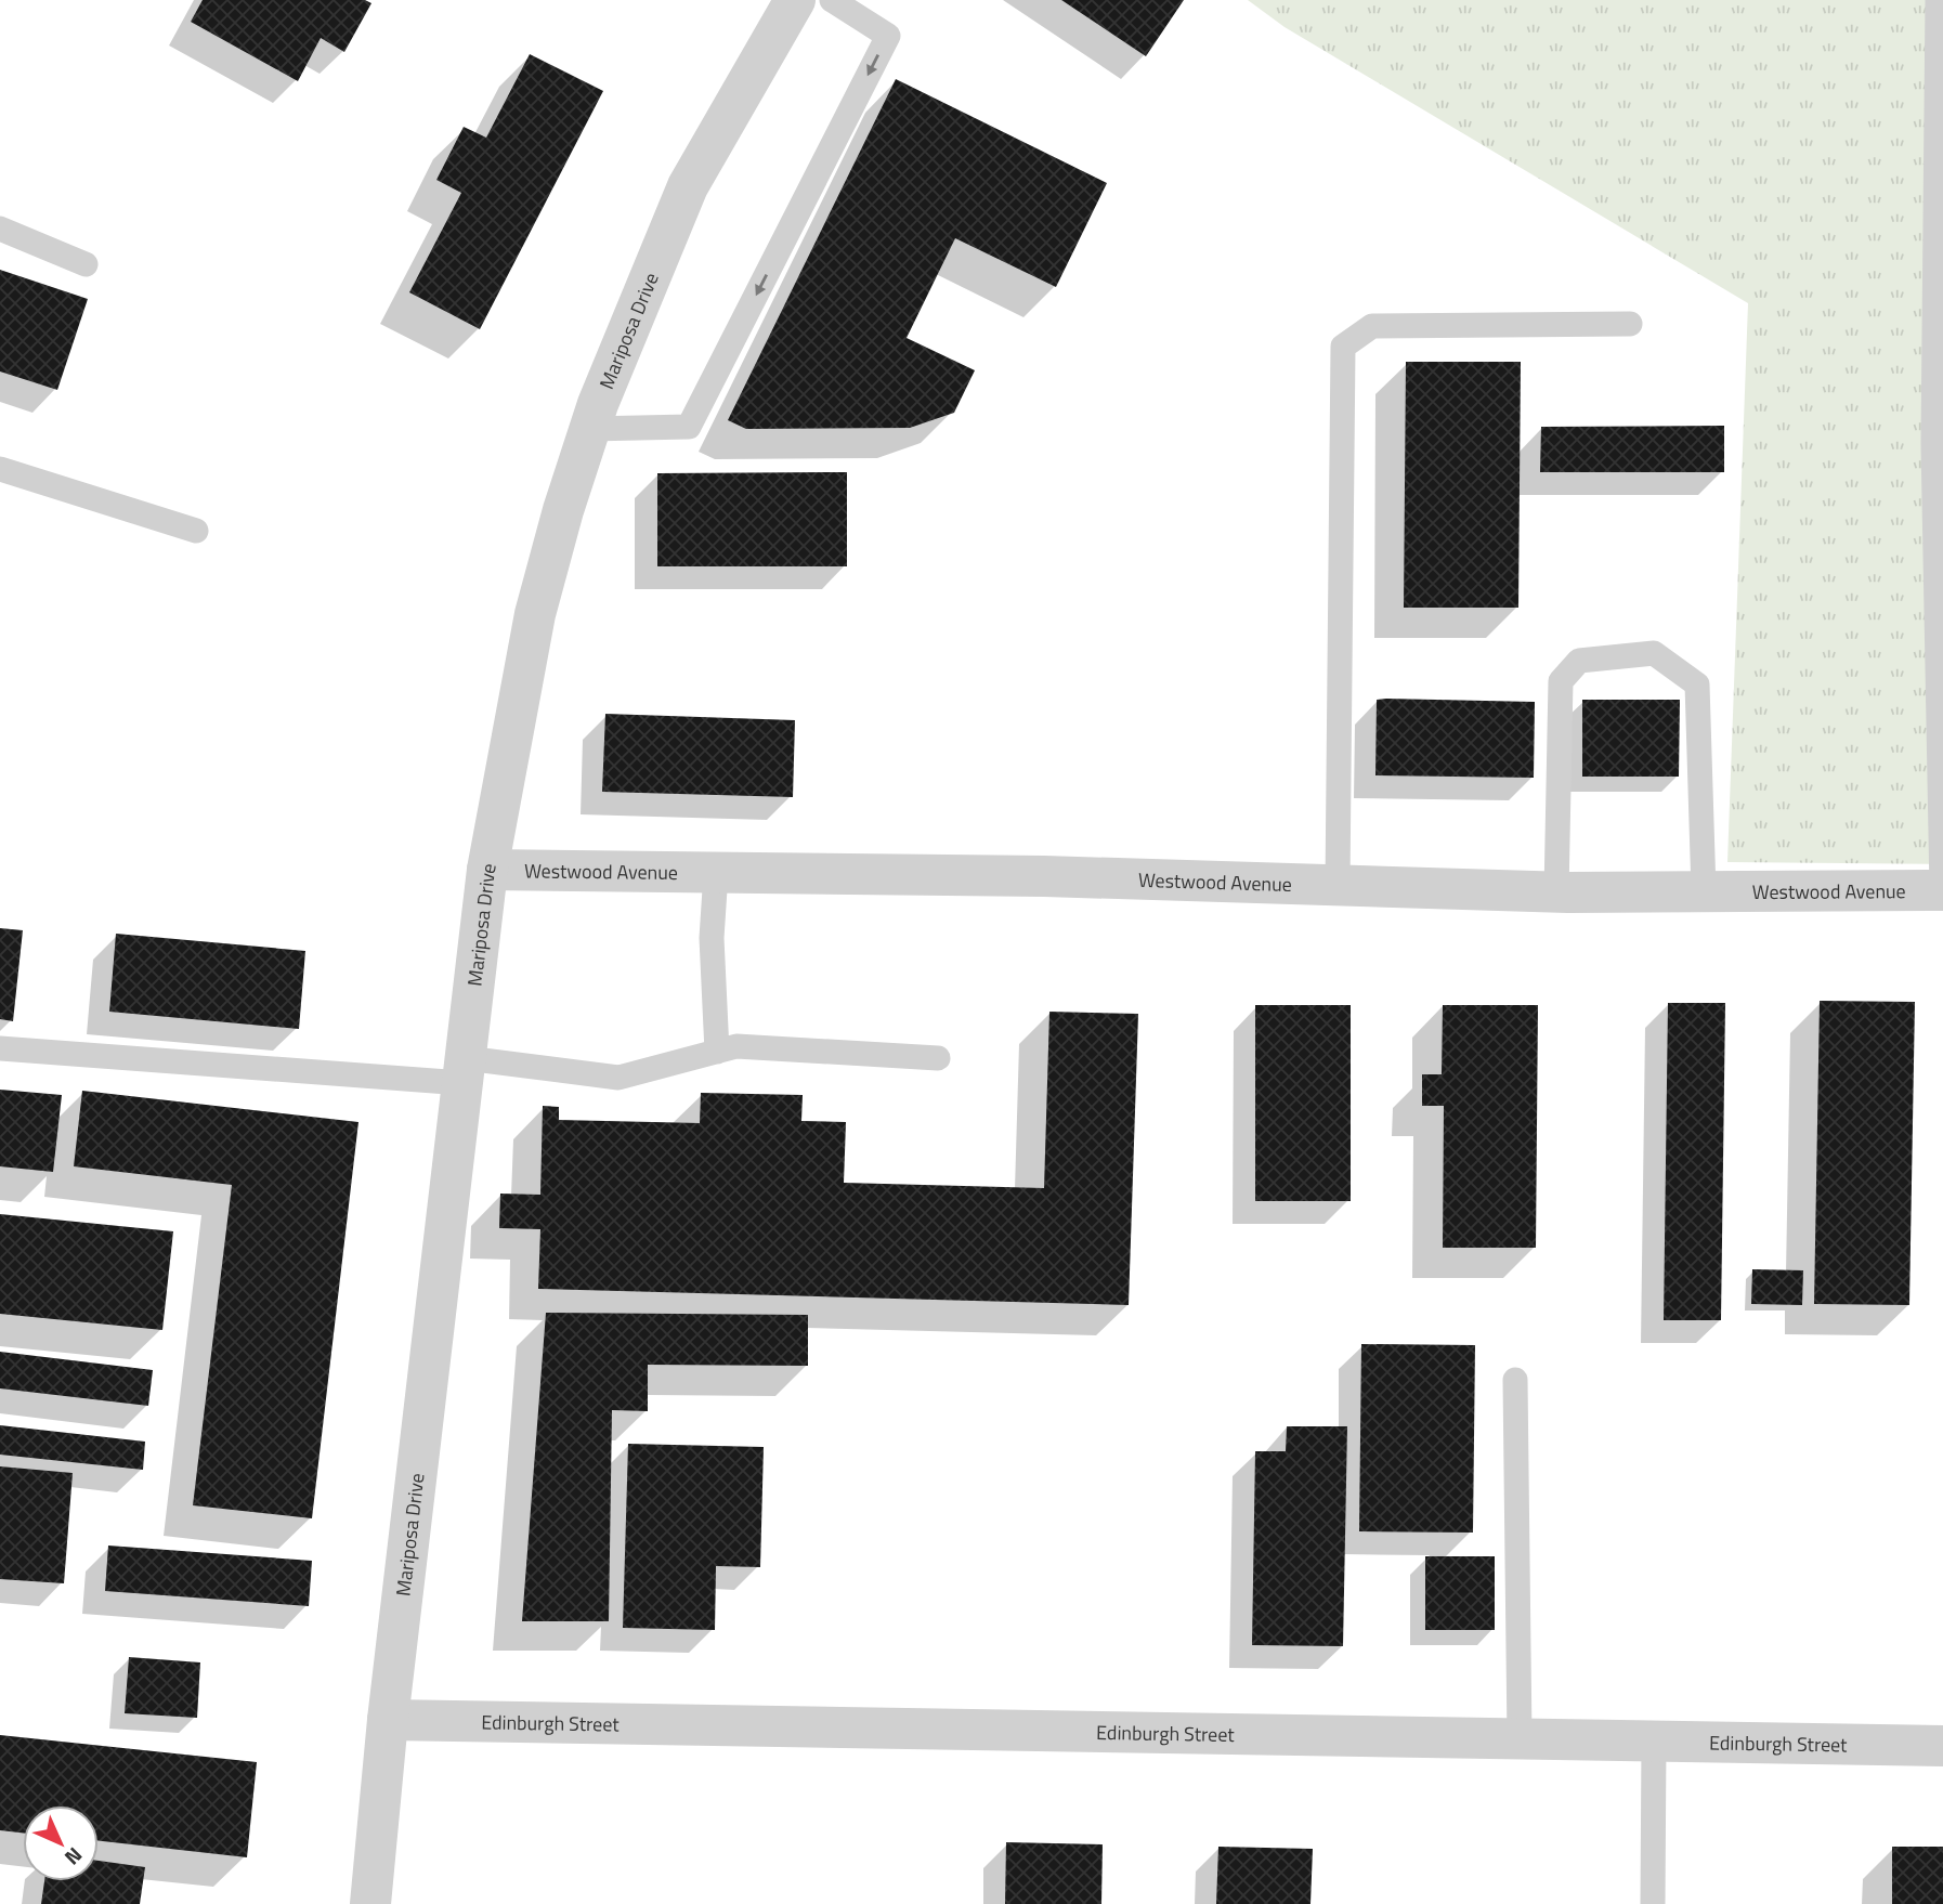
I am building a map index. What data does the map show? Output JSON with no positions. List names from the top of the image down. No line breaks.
{"streets":{"street":["Mariposa Drive","Westwood Avenue","Edinburgh Street"]},"crossings":[["Mariposa Drive","Westwood Avenue"],["Mariposa Drive","Edinburgh Street"]],"north":"bottom right"}
